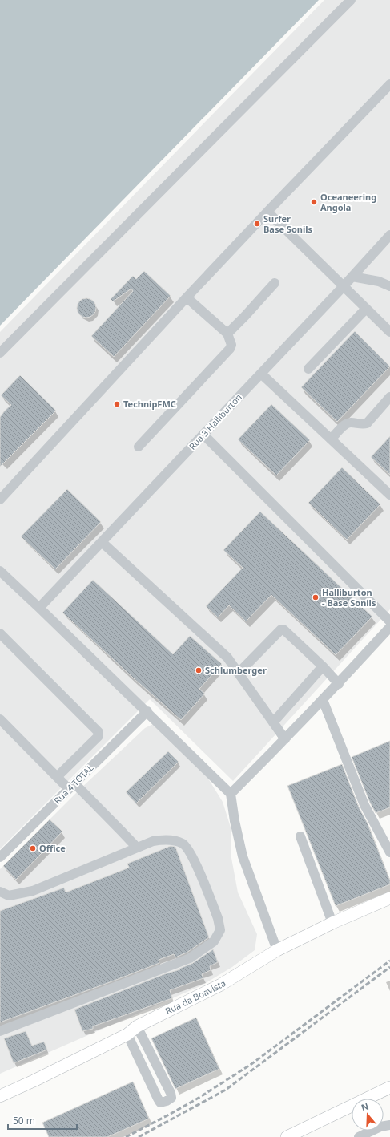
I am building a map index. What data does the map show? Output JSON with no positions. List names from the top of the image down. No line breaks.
{"streets":{"main road":["Rua da Boavista"],"lane":["Rua 3 Halliburton","Rua 4 TOTAL"]},"places":["Oceaneering Angola","Surfer Base Sonils","TechnipFMC","Halliburton - Base Sonils","Schlumberger","Office"],"scale_bar":"50 m","north":"top"}
